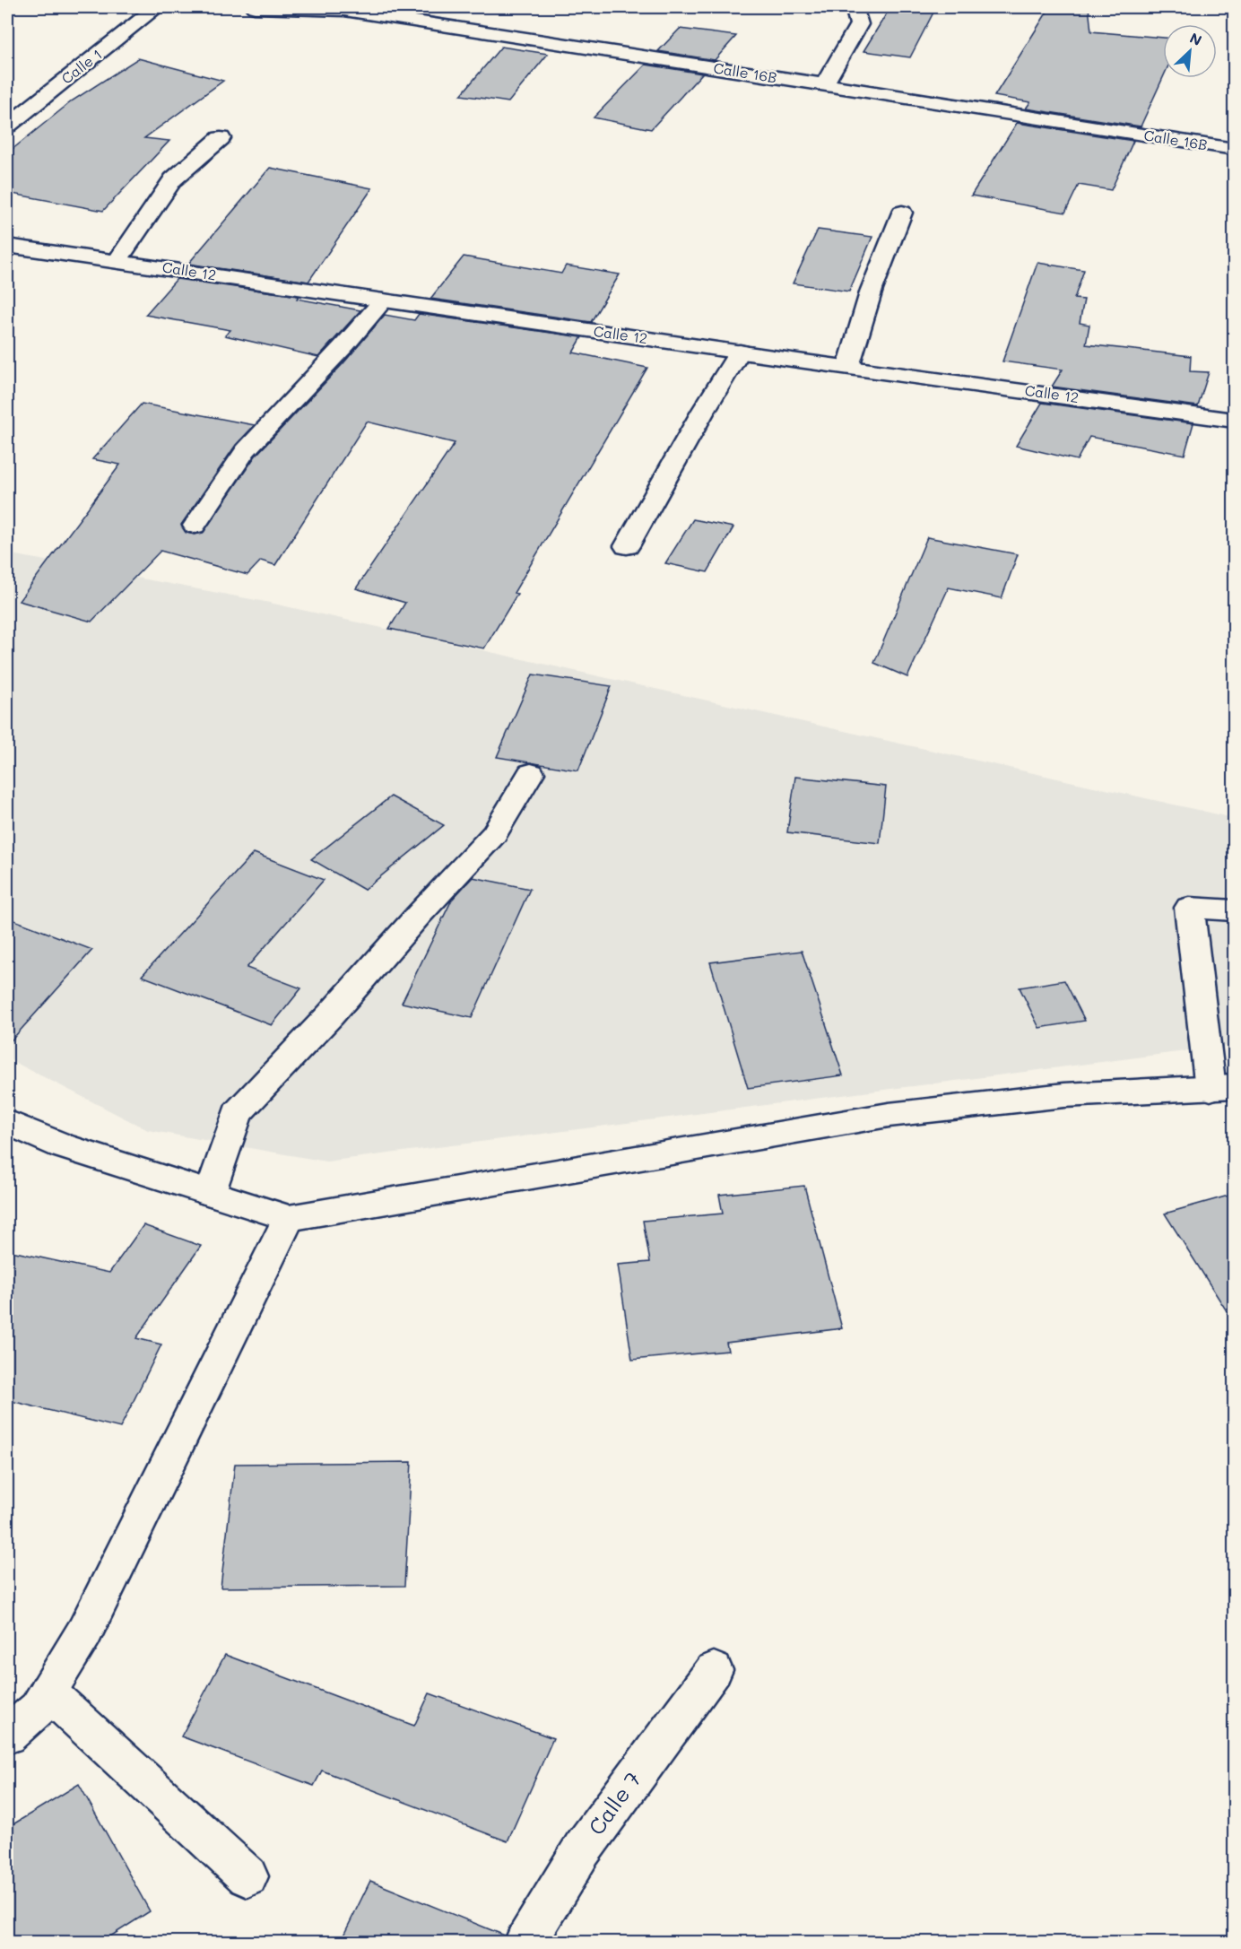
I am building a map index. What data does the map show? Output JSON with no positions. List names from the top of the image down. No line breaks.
{"streets":{"street":["Calle 1","Calle 16B","Calle 12","Calle 7"]},"north":"top right"}
